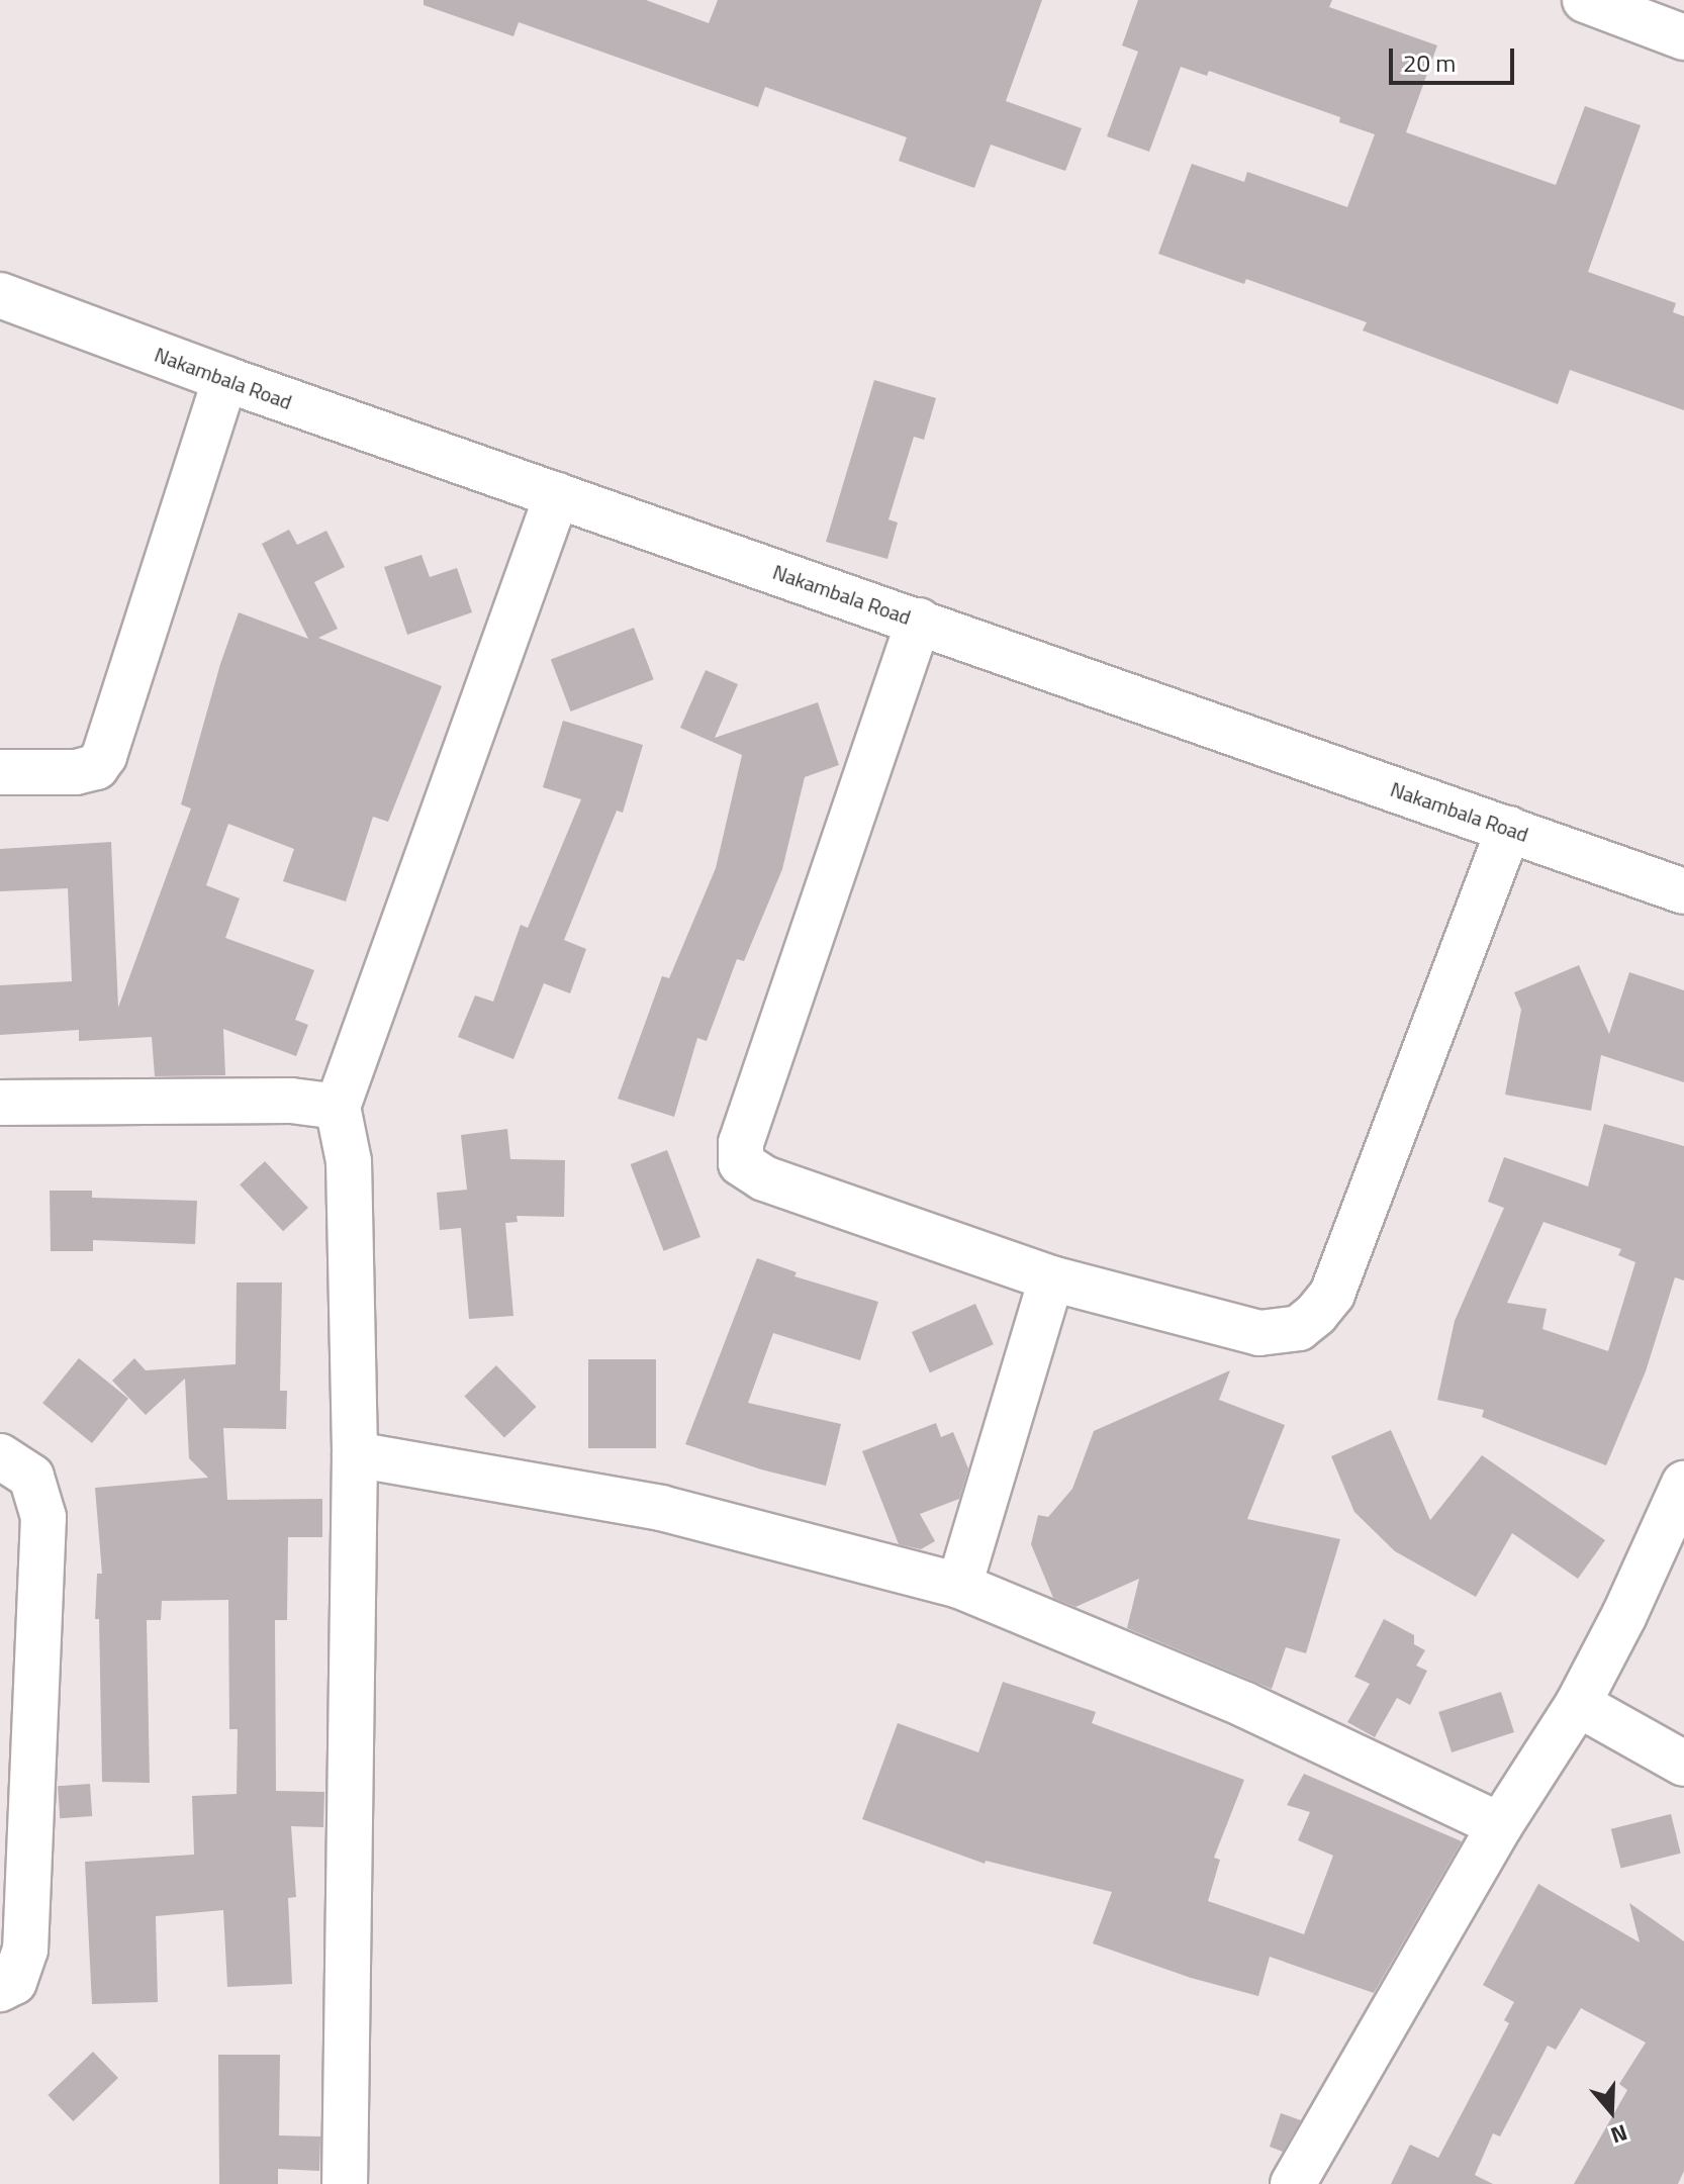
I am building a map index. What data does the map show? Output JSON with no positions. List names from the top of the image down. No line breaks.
{"streets":{"street":["Nakambala Road"]},"scale_bar":"20 m","north":"bottom"}
